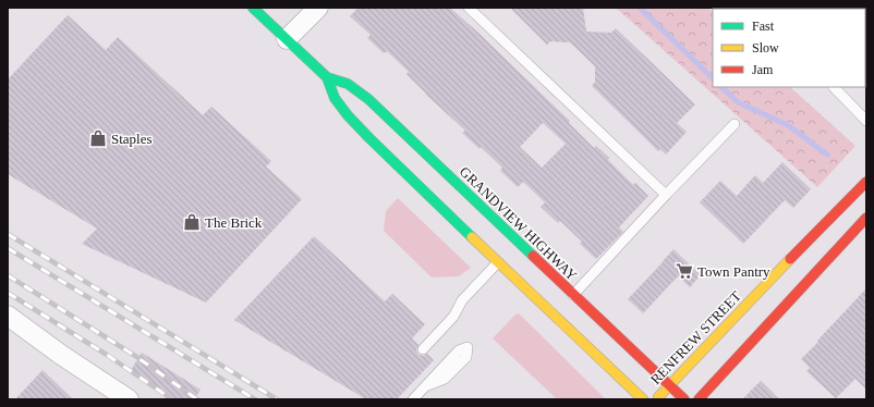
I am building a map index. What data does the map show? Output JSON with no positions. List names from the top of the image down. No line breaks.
{"streets":{"main road":["GRANDVIEW HIGHWAY","RENFREW STREET"]},"crossings":[["GRANDVIEW HIGHWAY","RENFREW STREET"]],"places":{"shop":["Staples","The Brick"],"supermarket":["Town Pantry"]},"legend":["Fast","Slow","Jam"]}
